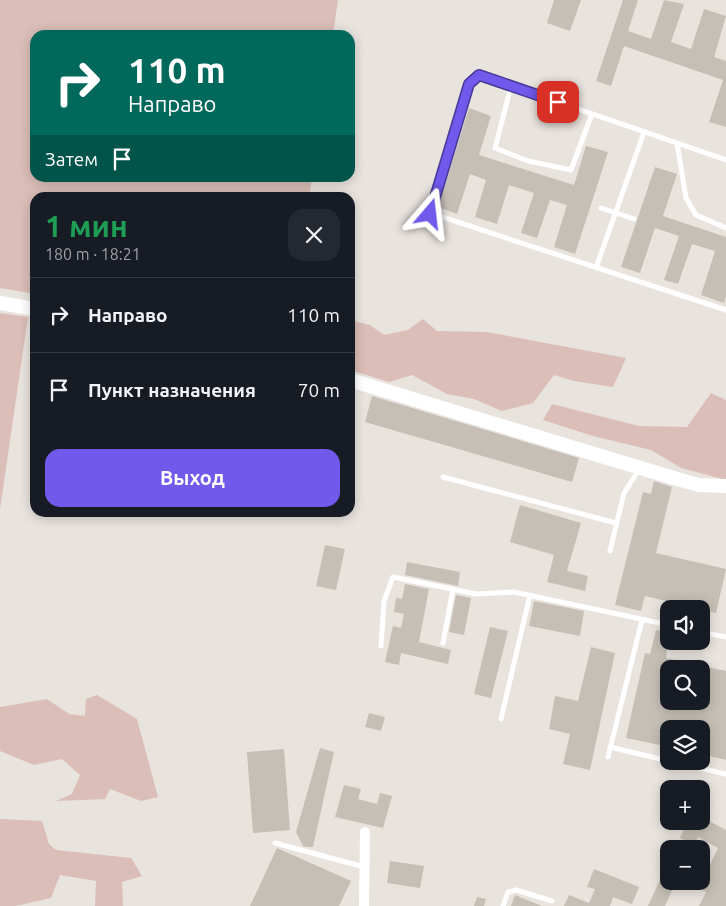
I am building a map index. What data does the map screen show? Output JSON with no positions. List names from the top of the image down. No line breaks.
{"page":{"turn":["110 m","Направо"],"then":"Затем","heading":["1 мин","180 m · 18:21"],"list":[{"name":"Направо","value":"110 m"},{"name":"Пункт назначения","value":"70 m"}],"buttons":"Выход","map_buttons":["+","−"]}}
